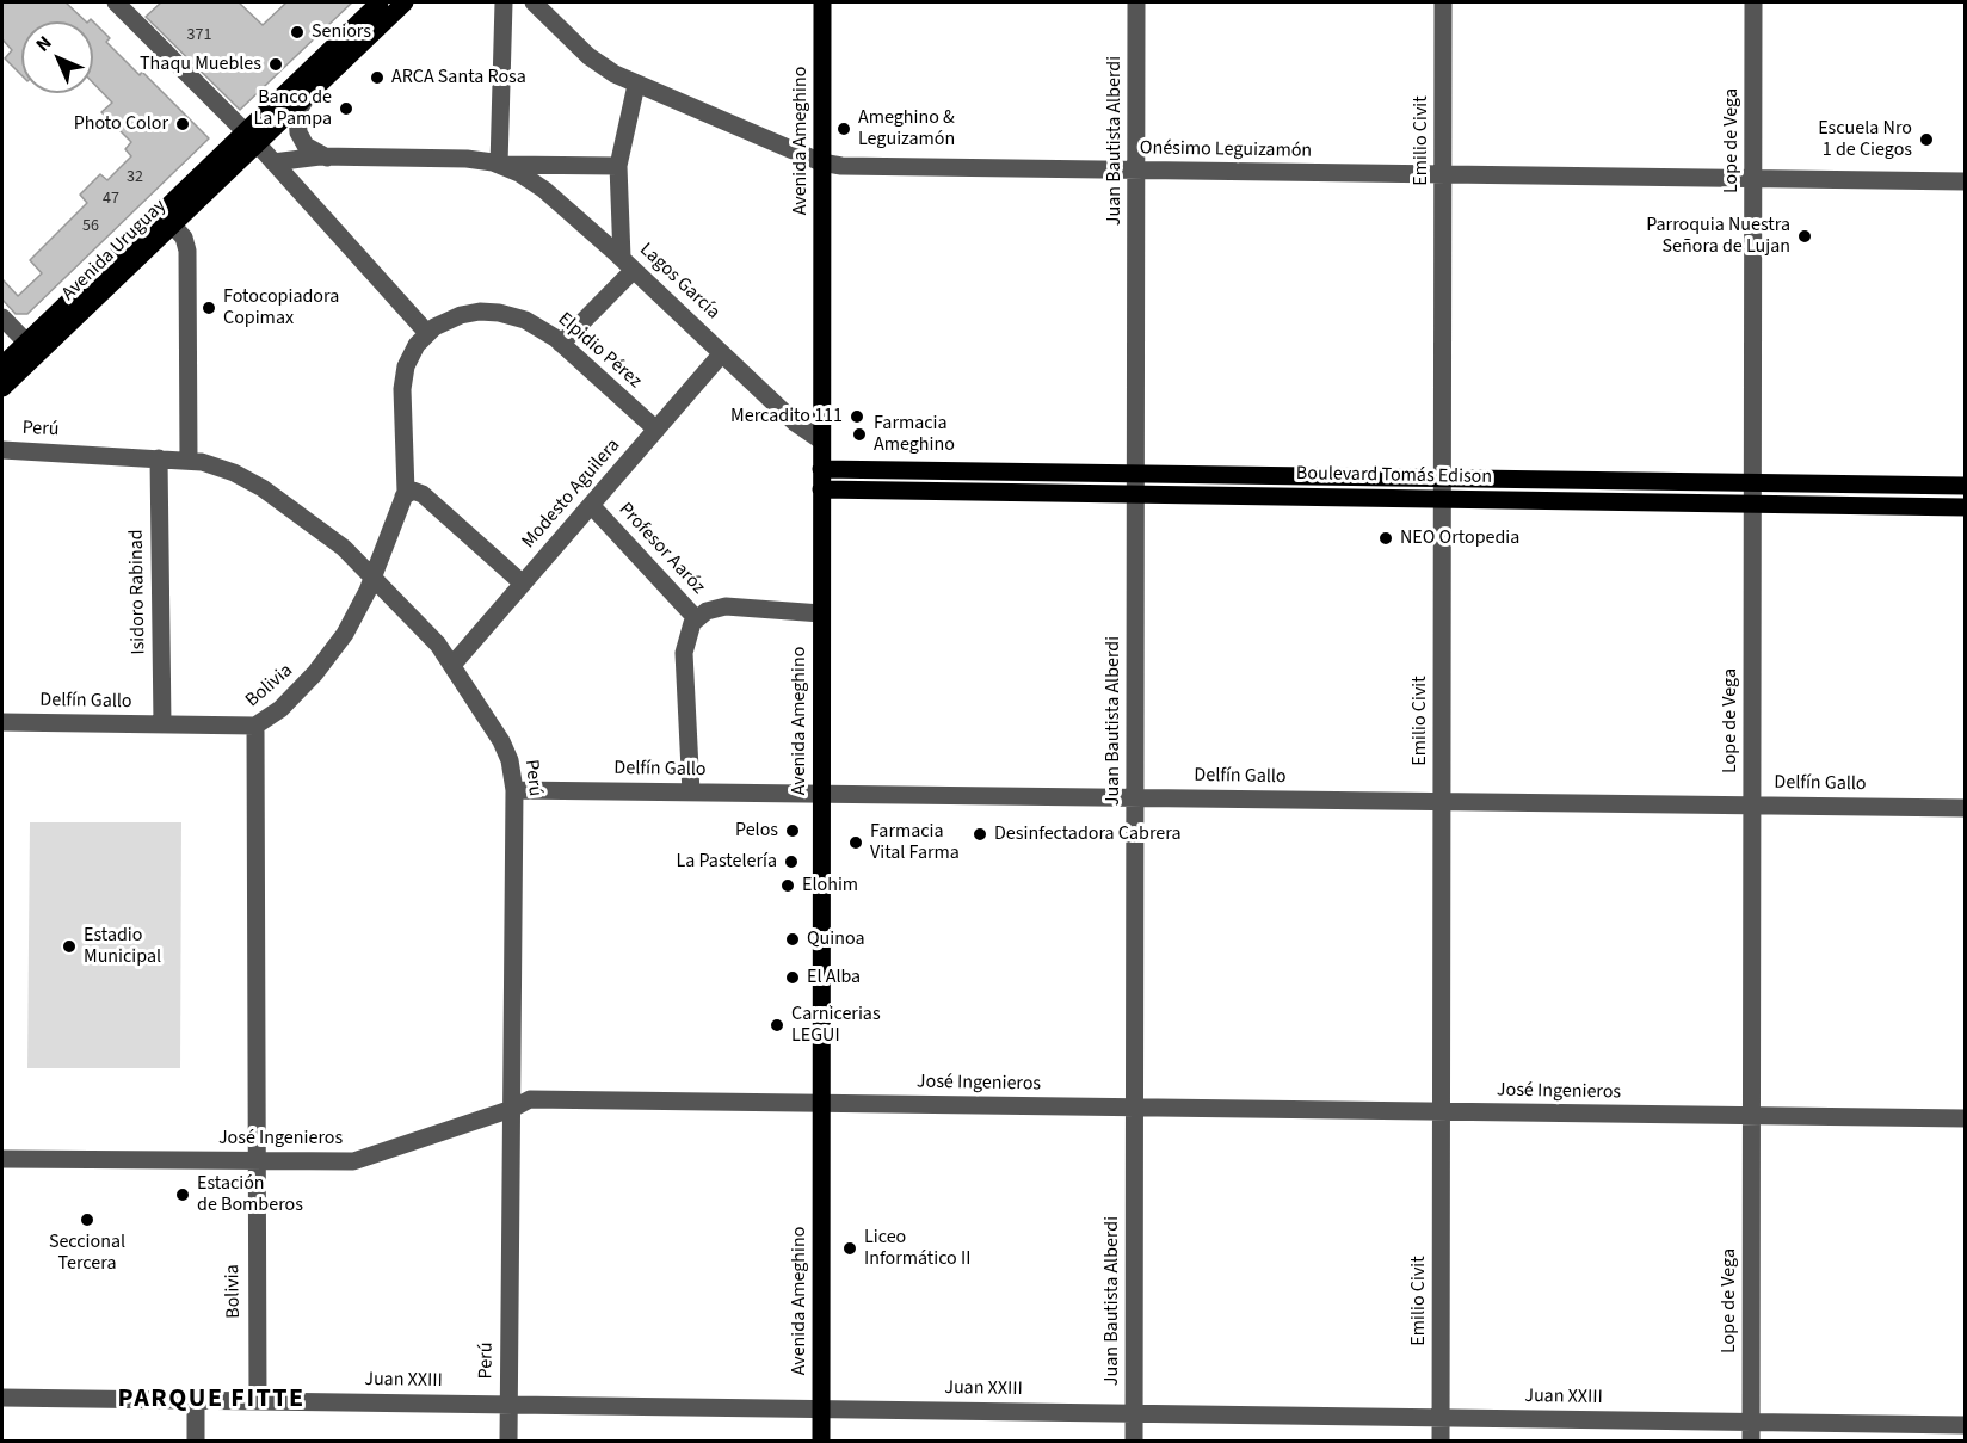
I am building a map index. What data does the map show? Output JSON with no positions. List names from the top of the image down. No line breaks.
{"streets":{"main road":["Avenida Ameghino","Avenida Uruguay","Boulevard Tomás Edison"],"street":["Juan Bautista Alberdi","Emilio Civit","Lope de Vega","Onésimo Leguizamón","Lagos García","Elpidio Pérez","Perú","Modesto Aguilera","Profesor Aaróz","Isidoro Rabinad","Bolivia","Delfín Gallo","José Ingenieros","Juan XXIII"]},"crossings":[["Avenida Ameghino","Onésimo Leguizamón"],["Avenida Ameghino","Lagos García"],["Avenida Ameghino","Boulevard Tomás Edison"],["Avenida Ameghino","Delfín Gallo"],["Avenida Ameghino","José Ingenieros"],["Avenida Ameghino","Juan XXIII"],["Juan Bautista Alberdi","Onésimo Leguizamón"],["Juan Bautista Alberdi","Boulevard Tomás Edison"],["Juan Bautista Alberdi","Delfín Gallo"],["Juan Bautista Alberdi","José Ingenieros"],["Juan Bautista Alberdi","Juan XXIII"],["Emilio Civit","Onésimo Leguizamón"],["Emilio Civit","Boulevard Tomás Edison"],["Emilio Civit","Delfín Gallo"],["Emilio Civit","José Ingenieros"],["Emilio Civit","Juan XXIII"],["Lope de Vega","Onésimo Leguizamón"],["Lope de Vega","Boulevard Tomás Edison"],["Lope de Vega","Delfín Gallo"],["Lope de Vega","José Ingenieros"],["Lope de Vega","Juan XXIII"],["Lagos García","Modesto Aguilera"],["Elpidio Pérez","Modesto Aguilera"],["Elpidio Pérez","Bolivia"],["Perú","Modesto Aguilera"],["Perú","Isidoro Rabinad"],["Perú","Bolivia"],["Perú","Delfín Gallo"],["Perú","José Ingenieros"],["Perú","Juan XXIII"],["Modesto Aguilera","Profesor Aaróz"],["Profesor Aaróz","Delfín Gallo"],["Isidoro Rabinad","Delfín Gallo"],["Bolivia","Delfín Gallo"],["Bolivia","José Ingenieros"],["Bolivia","Juan XXIII"]],"districts":["PARQUE FITTE"],"places":["Seniors","Thaqu Muebles","ARCA Santa Rosa","Banco de La Pampa","Photo Color","Ameghino & Leguizamón","Escuela Nro 1 de Ciegos","Parroquia Nuestra Señora de Lujan","Fotocopiadora Copimax","Mercadito 111","Farmacia Ameghino","NEO Ortopedia","Pelos","Desinfectadora Cabrera","Farmacia Vital Farma","La Pastelería","Elohim","Quinoa","Estadio Municipal","El Alba","Carnicerias LEGUI","Estación de Bomberos","Seccional Tercera","Liceo Informático II"],"house_numbers":["371","32","47","56"],"north":"top left"}
